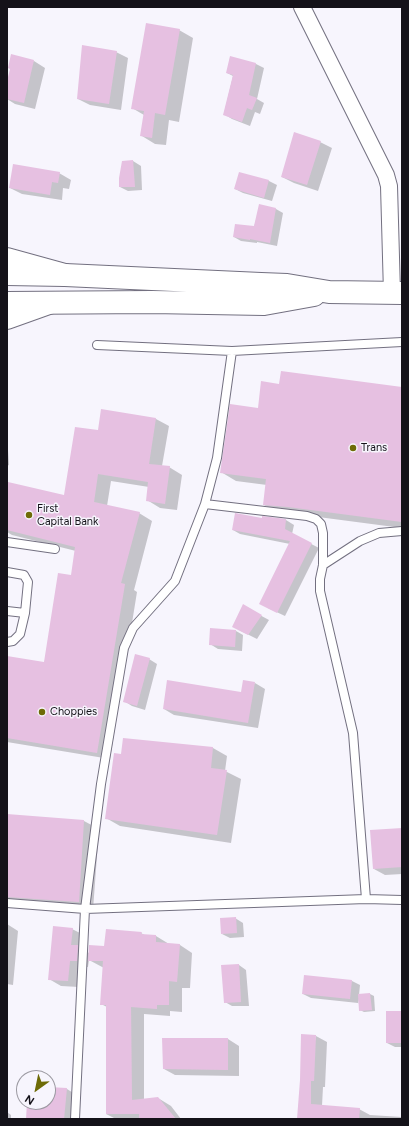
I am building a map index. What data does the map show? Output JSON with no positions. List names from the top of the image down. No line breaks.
{"places":["Trans","First Capital Bank","Choppies"],"north":"bottom left"}
